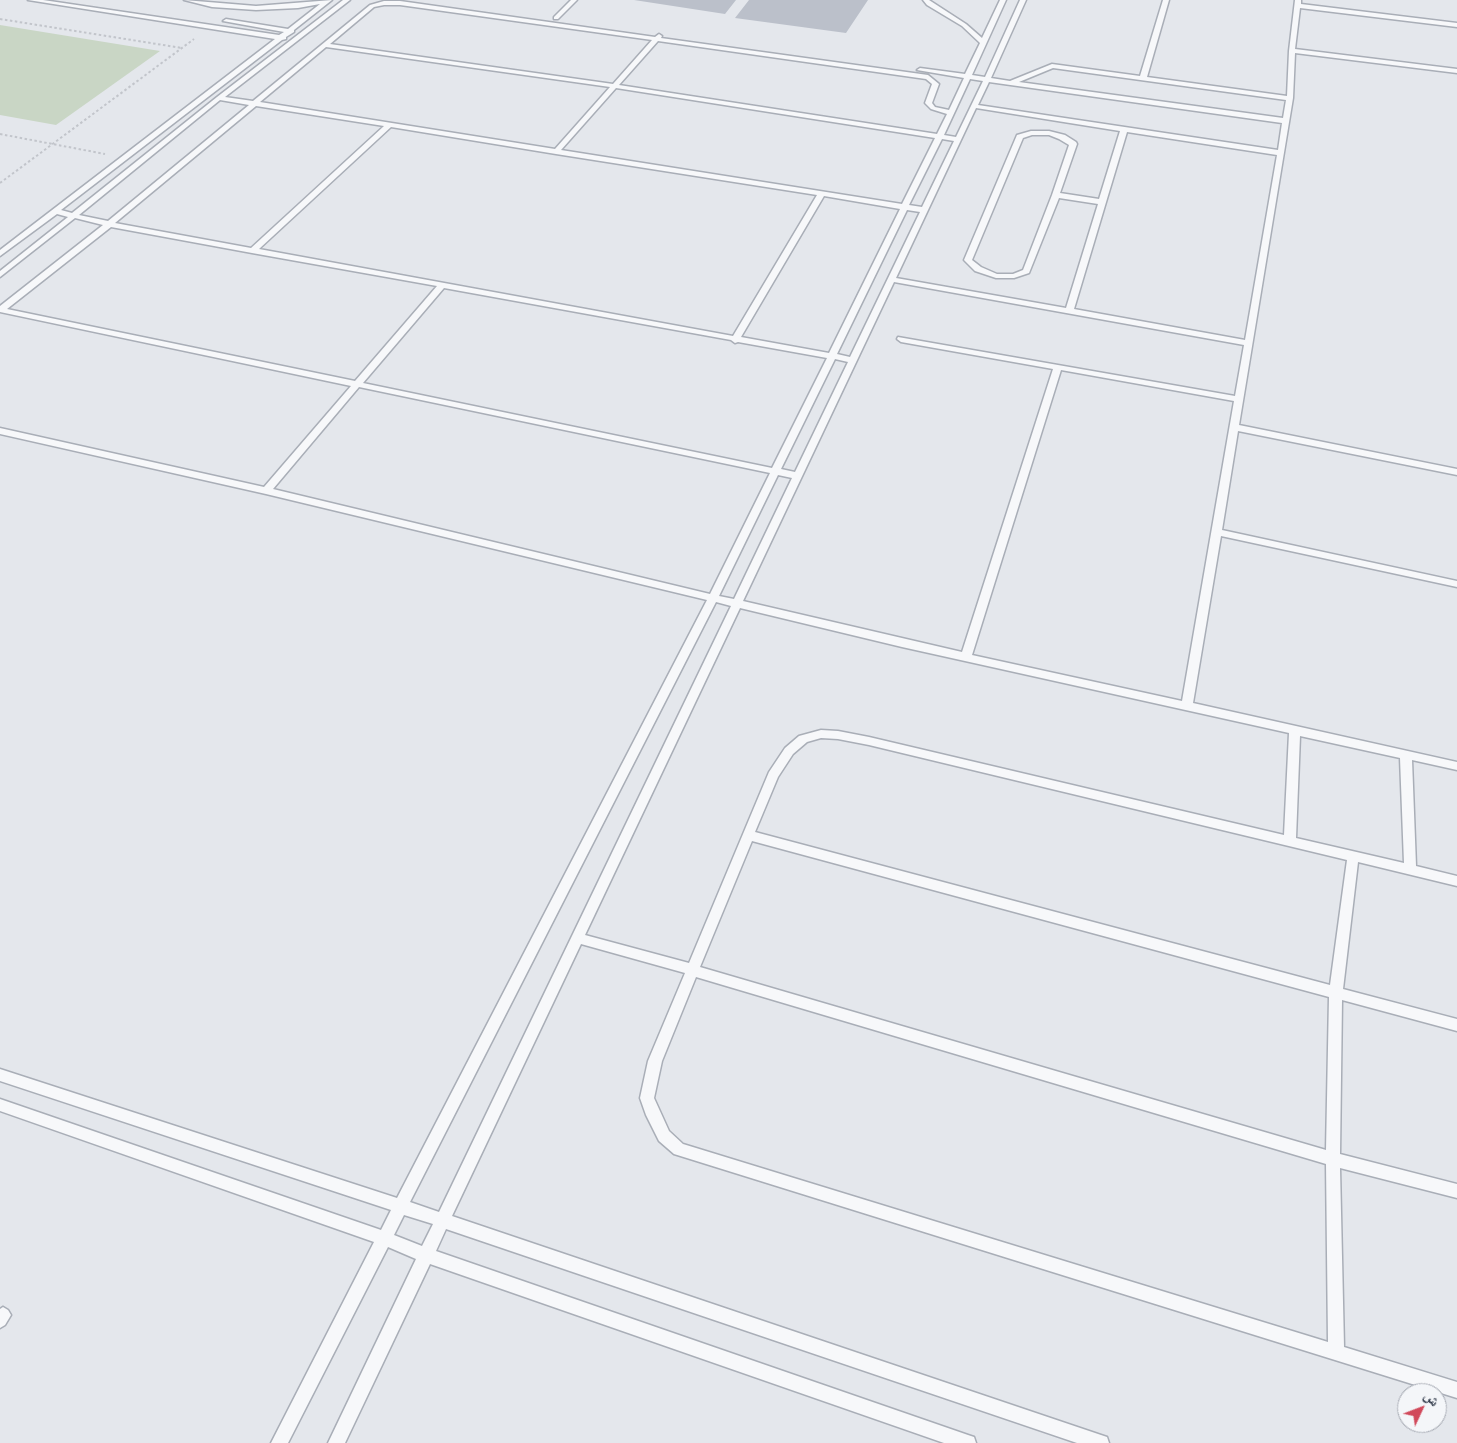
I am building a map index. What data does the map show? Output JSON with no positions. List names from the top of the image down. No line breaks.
{"north":"top right"}
